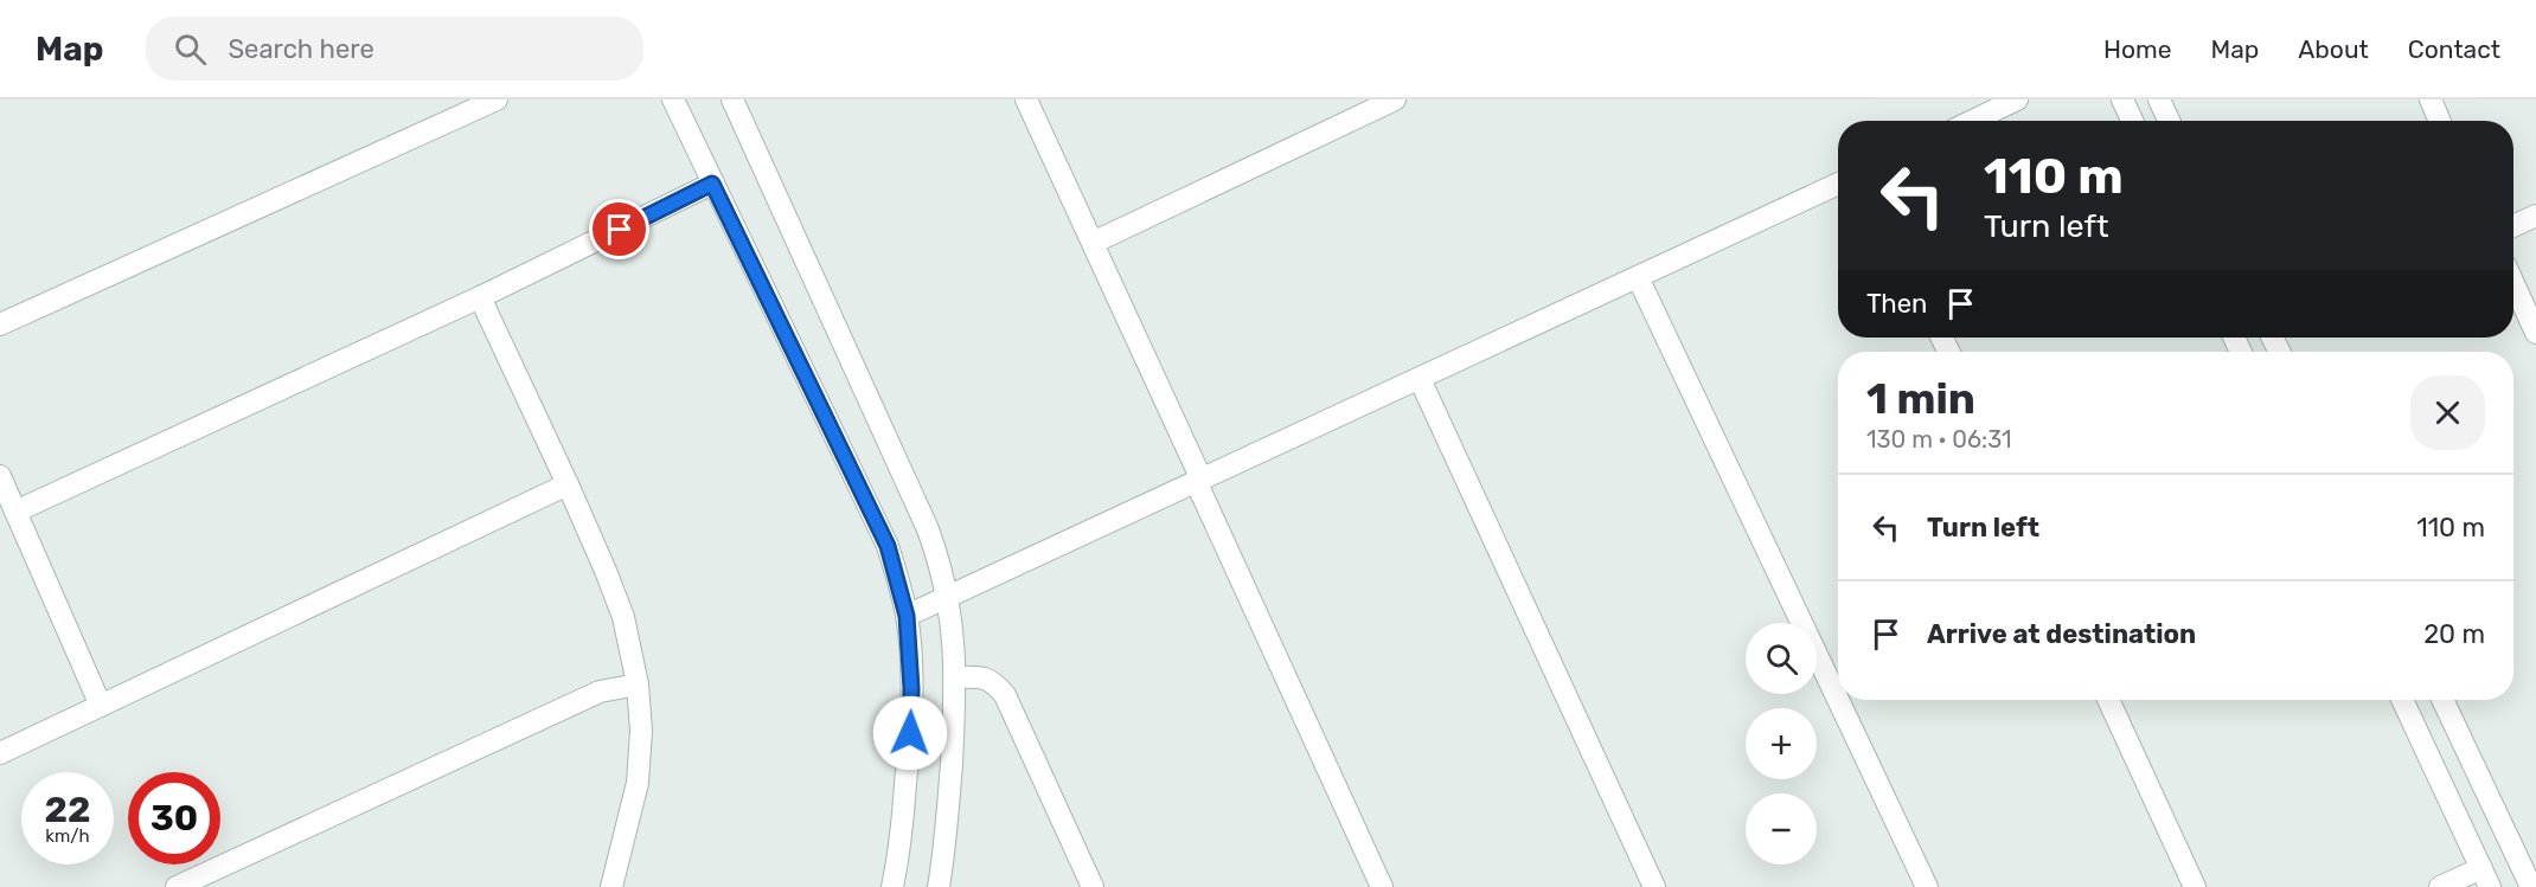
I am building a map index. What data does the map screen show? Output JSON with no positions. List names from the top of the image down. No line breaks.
{"page":{"header":"Map","search":"Search here","nav":["Home","Map","About","Contact"],"turn":["110 m","Turn left"],"then":"Then","heading":["1 min","130 m · 06:31"],"list":[{"name":"Turn left","value":"110 m"},{"name":"Arrive at destination","value":"20 m"}],"map_buttons":["+","−"],"speed":"22 km/h","limit":"30"}}
